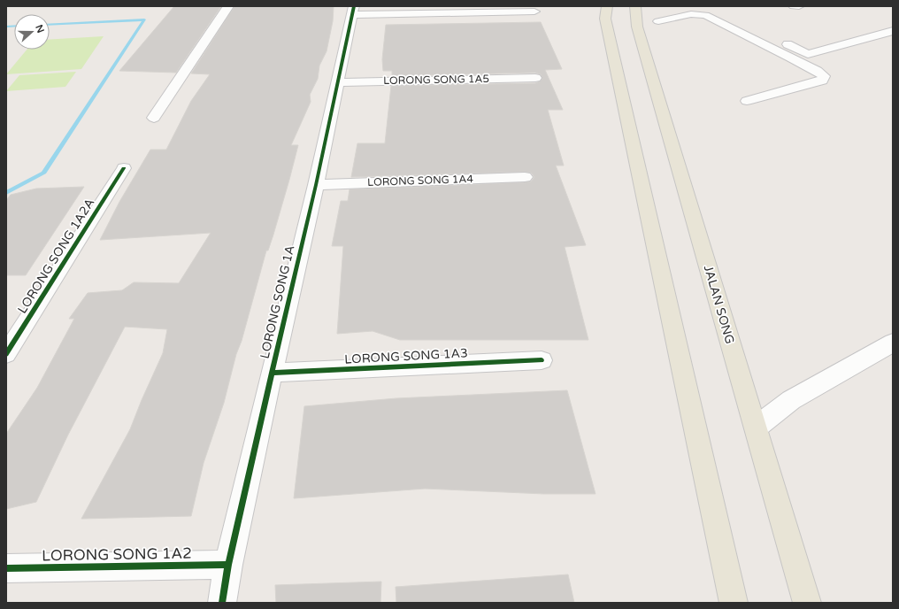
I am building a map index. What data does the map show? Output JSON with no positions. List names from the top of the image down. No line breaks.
{"streets":{"main road":["JALAN SONG"],"street":["LORONG SONG 1A5","LORONG SONG 1A4","LORONG SONG 1A2A","LORONG SONG 1A","LORONG SONG 1A3","LORONG SONG 1A2"]},"crossings":[["LORONG SONG 1A5","LORONG SONG 1A"],["LORONG SONG 1A4","LORONG SONG 1A"],["LORONG SONG 1A","LORONG SONG 1A3"],["LORONG SONG 1A","LORONG SONG 1A2"]],"north":"right"}
